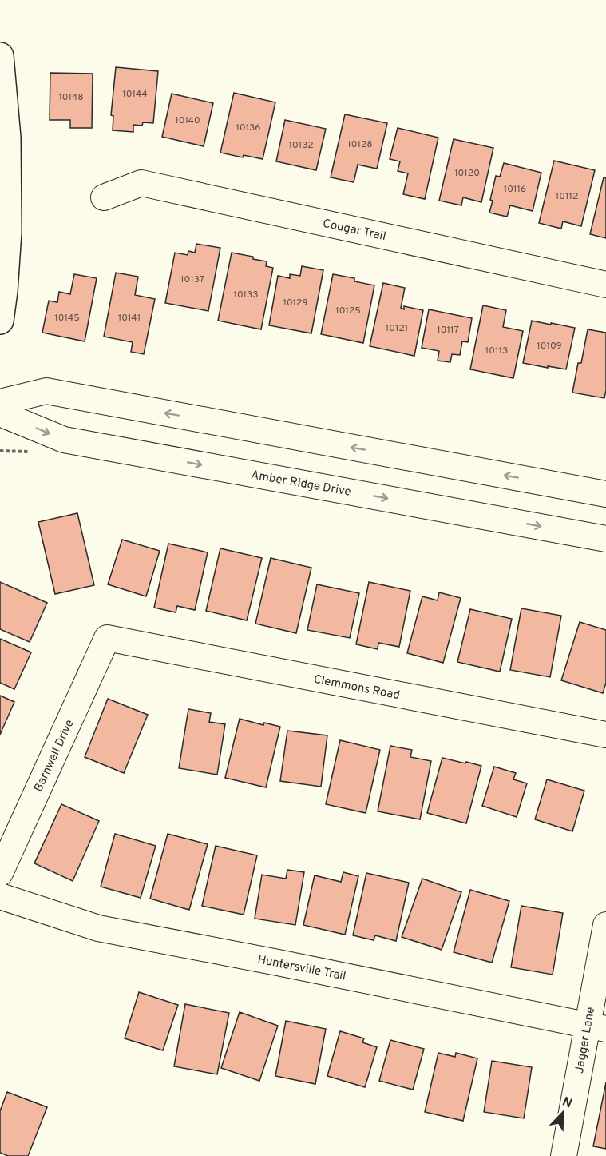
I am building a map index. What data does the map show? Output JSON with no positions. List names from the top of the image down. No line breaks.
{"streets":{"street":["Cougar Trail","Amber Ridge Drive","Clemmons Road","Barnwell Drive","Huntersville Trail","Jagger Lane"]},"crossings":[["Clemmons Road","Barnwell Drive"],["Huntersville Trail","Jagger Lane"]],"house_numbers":["10144","10148","10140","10136","10128","10132","10120","10116","10112","10137","10133","10129","10125","10145","10141","10121","10117","10109","10113"],"north":"top right"}
